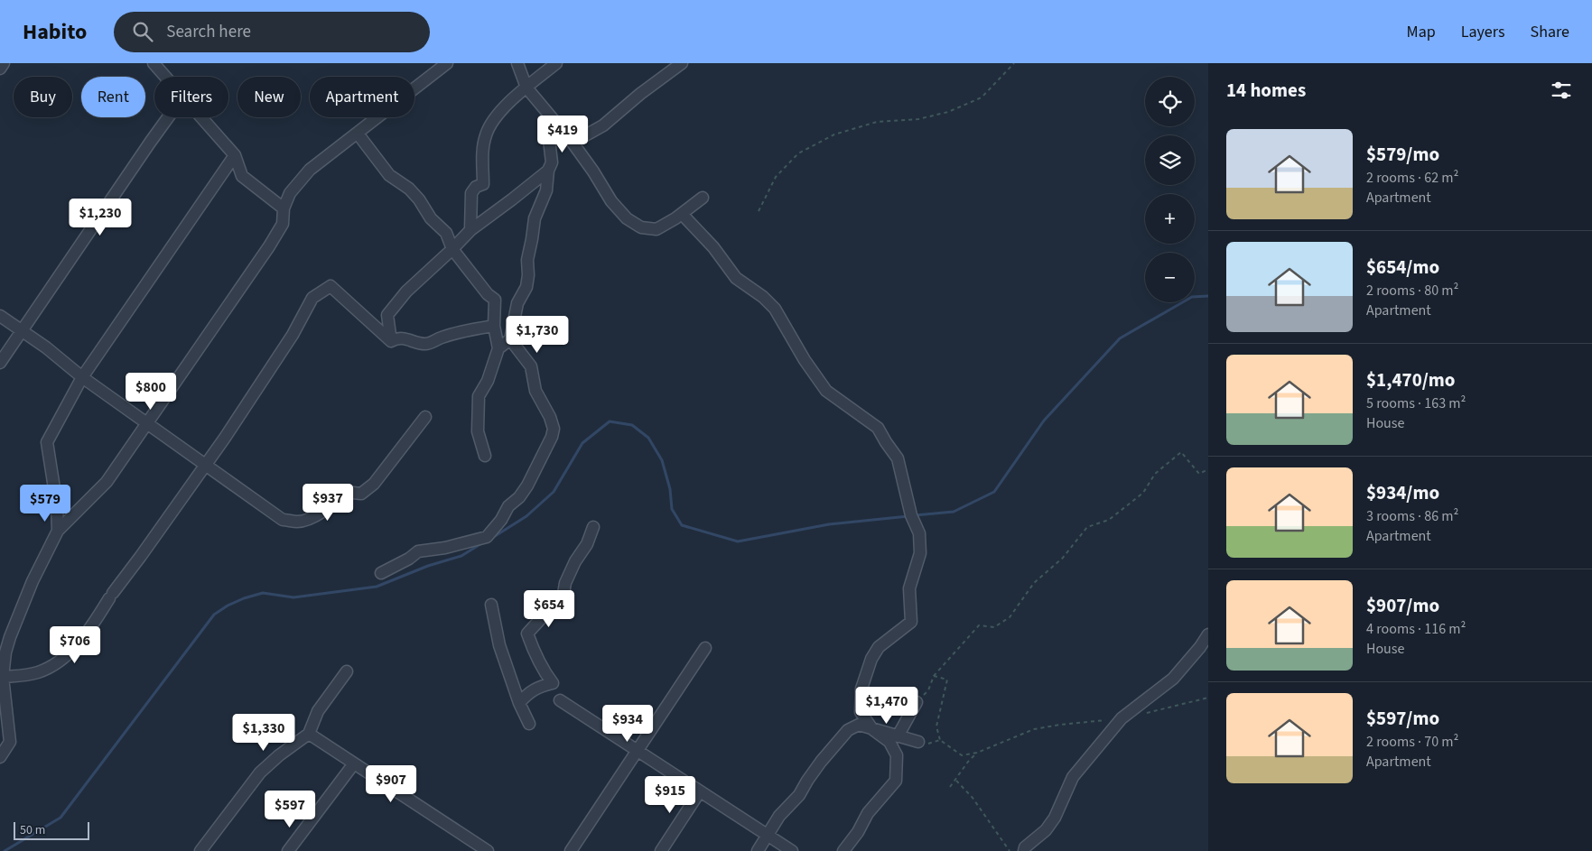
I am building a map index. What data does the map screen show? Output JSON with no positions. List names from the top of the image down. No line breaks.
{"scale_bar":"50 m","page":{"header":"Habito","search":"Search here","nav":["Map","Layers","Share"],"heading":"14 homes","map_buttons":["+","−"],"chip":["Buy","Rent","Filters","New","Apartment"],"price":["$419","$1,230","$1,730","$800","$937","$579","$654","$706","$1,470","$934","$1,330","$907","$915","$597"],"list":[{"name":"$579/mo","note":"2 rooms · 62 m² · Apartment"},{"name":"$654/mo","note":"2 rooms · 80 m² · Apartment"},{"name":"$1,470/mo","note":"5 rooms · 163 m² · House"},{"name":"$934/mo","note":"3 rooms · 86 m² · Apartment"},{"name":"$907/mo","note":"4 rooms · 116 m² · House"},{"name":"$597/mo","note":"2 rooms · 70 m² · Apartment"}],"scale":"50 m"}}
